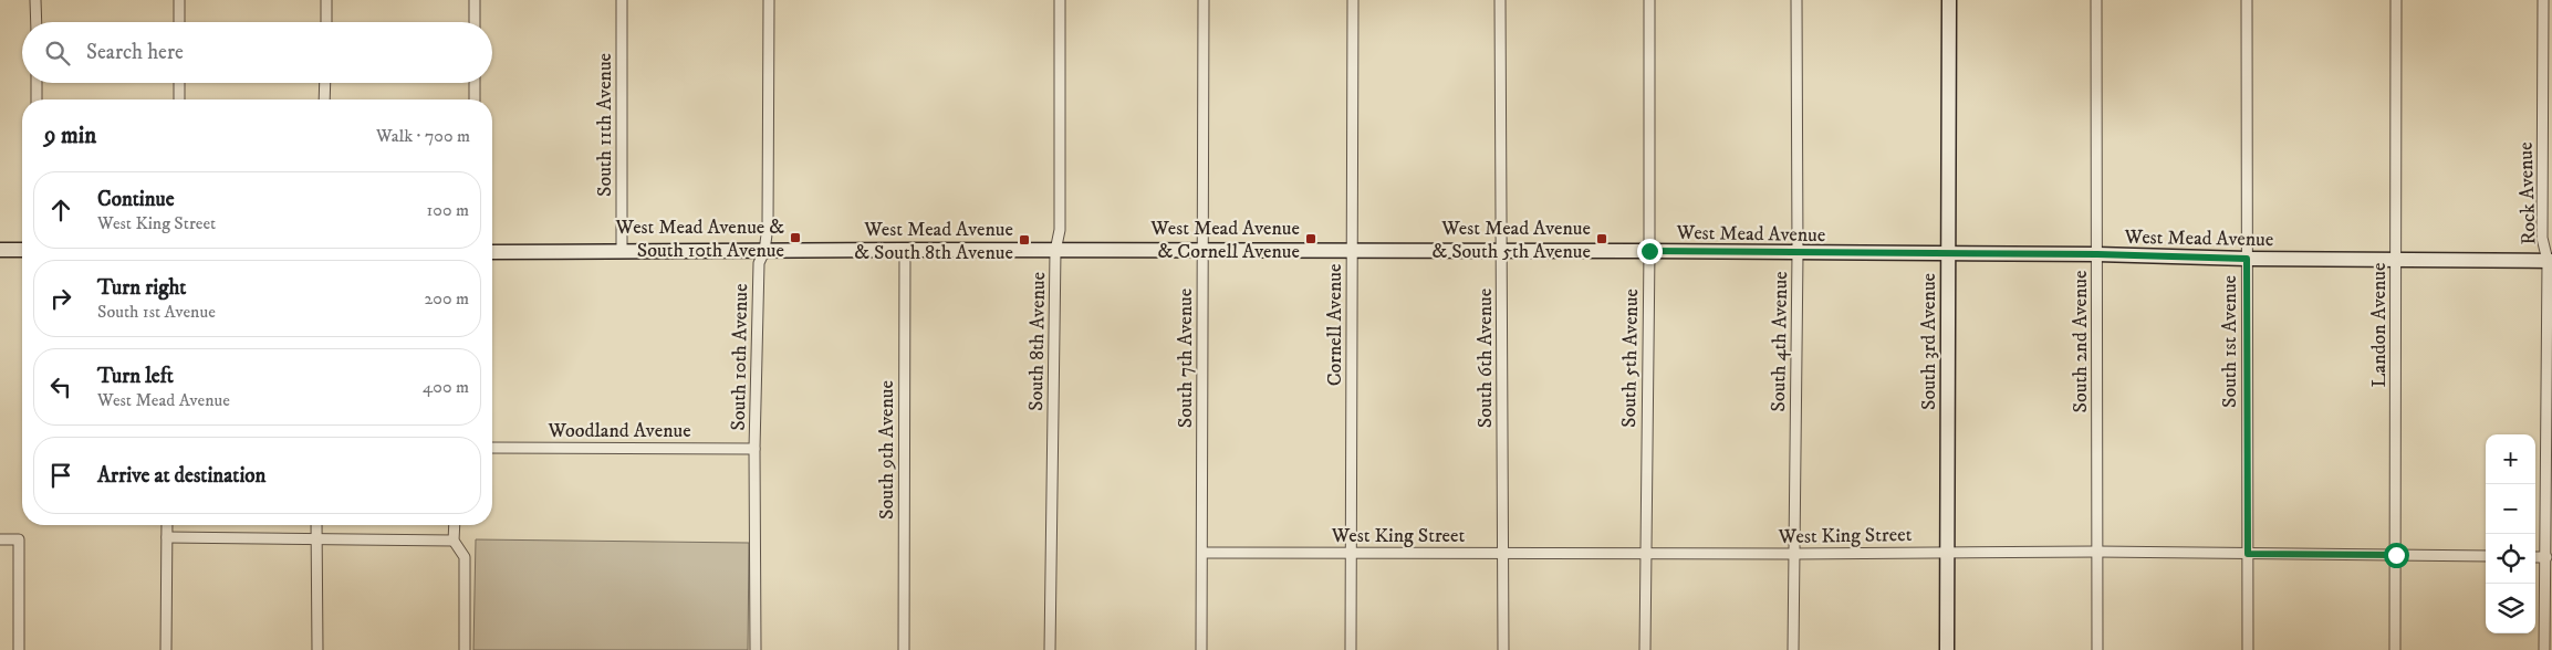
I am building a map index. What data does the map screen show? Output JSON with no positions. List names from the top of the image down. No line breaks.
{"streets":{"street":["South 11th Avenue","Rock Avenue","West Mead Avenue","Cornell Avenue","Landon Avenue","South 8th Avenue","South 4th Avenue","South 3rd Avenue","South 2nd Avenue","South 1st Avenue","South 10th Avenue","South 7th Avenue","South 6th Avenue","South 5th Avenue","Woodland Avenue","South 9th Avenue","West King Street"]},"crossings":[["South 11th Avenue","West Mead Avenue"],["Rock Avenue","West Mead Avenue"],["West Mead Avenue","Cornell Avenue"],["West Mead Avenue","Landon Avenue"],["West Mead Avenue","South 8th Avenue"],["West Mead Avenue","South 4th Avenue"],["West Mead Avenue","South 3rd Avenue"],["West Mead Avenue","South 2nd Avenue"],["West Mead Avenue","South 1st Avenue"],["West Mead Avenue","South 10th Avenue"],["West Mead Avenue","South 7th Avenue"],["West Mead Avenue","South 6th Avenue"],["West Mead Avenue","South 5th Avenue"],["West Mead Avenue","South 9th Avenue"],["Cornell Avenue","West King Street"],["Landon Avenue","West King Street"],["South 4th Avenue","West King Street"],["South 3rd Avenue","West King Street"],["South 2nd Avenue","West King Street"],["South 1st Avenue","West King Street"],["South 10th Avenue","Woodland Avenue"],["South 7th Avenue","West King Street"],["South 6th Avenue","West King Street"],["South 5th Avenue","West King Street"]],"places":{"transit":["West Mead Avenue & South 10th Avenue","West Mead Avenue & Cornell Avenue","West Mead Avenue & South 5th Avenue","West Mead Avenue & South 8th Avenue"]},"page":{"search":"Search here","heading":["9 min","Walk · 700 m"],"list":[["Continue","West King Street","100 m"],["Turn right","South 1st Avenue","200 m"],["Turn left","West Mead Avenue","400 m"],"Arrive at destination"],"map_buttons":["+","−"]}}
